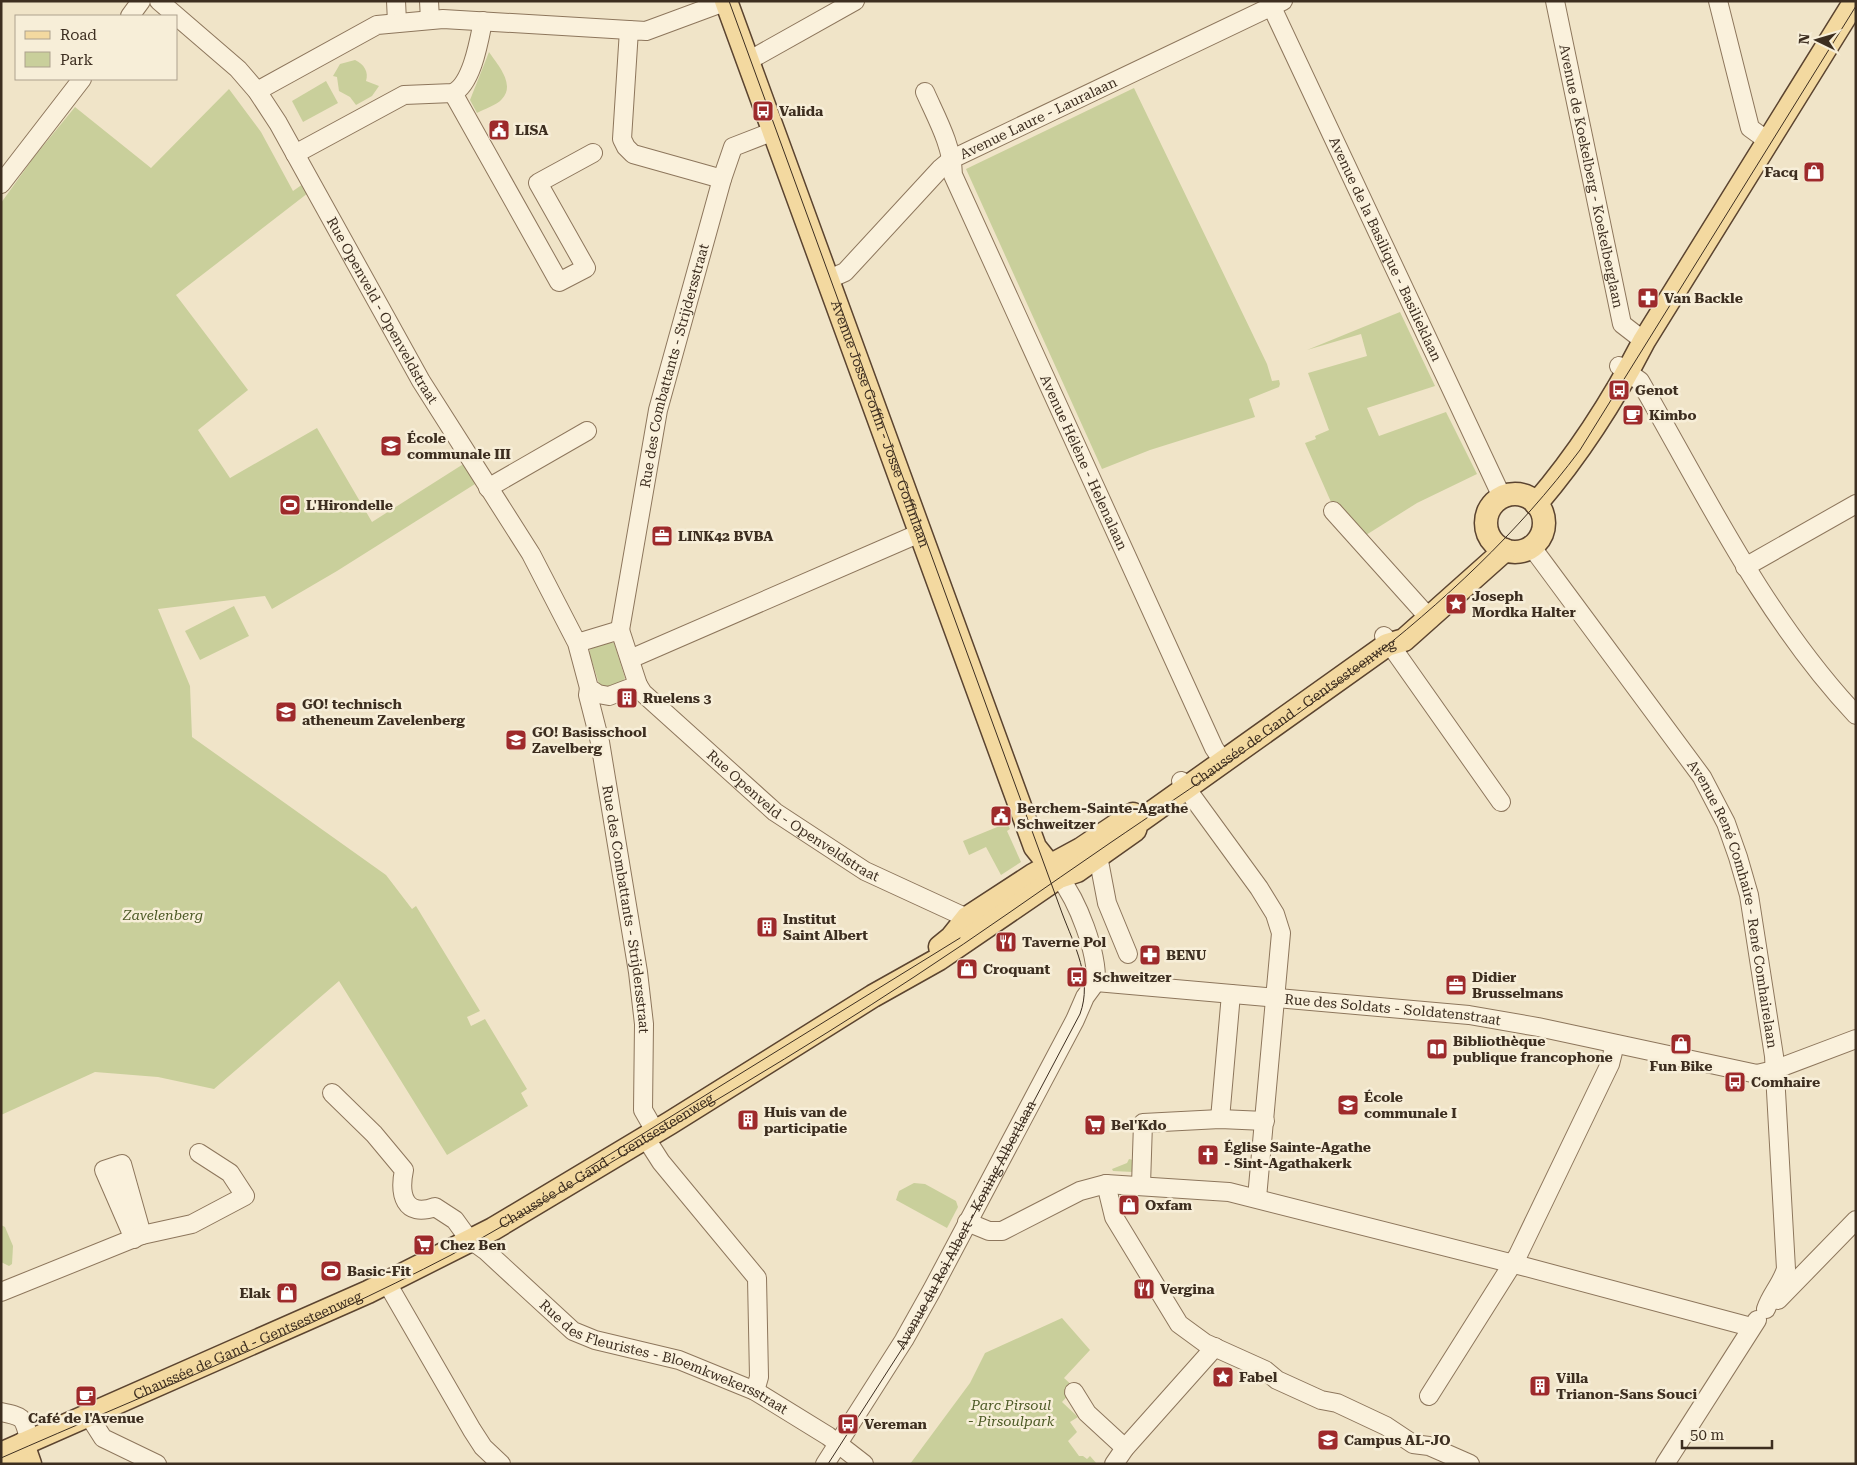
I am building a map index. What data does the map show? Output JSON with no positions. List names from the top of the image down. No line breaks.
{"streets":{"main road":["Avenue Josse Goffin - Josse Goffinlaan","Chaussée de Gand - Gentsesteenweg"],"street":["Avenue Laure - Lauralaan","Avenue de Koekelberg - Koekelberglaan","Avenue de la Basilique - Basilieklaan","Rue Openveld - Openveldstraat","Rue des Combattants - Strijdersstraat","Avenue Hélène - Helenalaan","Avenue René Comhaire - René Comhairelaan","Rue des Soldats - Soldatenstraat","Avenue du Roi Albert - Koning Albertlaan","Rue des Fleuristes - Bloemkwekersstraat"]},"crossings":[["Avenue Laure - Lauralaan","Avenue de la Basilique - Basilieklaan"],["Avenue Laure - Lauralaan","Avenue Josse Goffin - Josse Goffinlaan"],["Avenue Laure - Lauralaan","Avenue Hélène - Helenalaan"],["Avenue de la Basilique - Basilieklaan","Chaussée de Gand - Gentsesteenweg"],["Avenue de la Basilique - Basilieklaan","Avenue René Comhaire - René Comhairelaan"],["Rue Openveld - Openveldstraat","Rue des Combattants - Strijdersstraat"],["Rue Openveld - Openveldstraat","Chaussée de Gand - Gentsesteenweg"],["Rue des Combattants - Strijdersstraat","Avenue Josse Goffin - Josse Goffinlaan"],["Rue des Combattants - Strijdersstraat","Chaussée de Gand - Gentsesteenweg"],["Rue des Combattants - Strijdersstraat","Rue des Fleuristes - Bloemkwekersstraat"],["Avenue Josse Goffin - Josse Goffinlaan","Chaussée de Gand - Gentsesteenweg"],["Avenue Hélène - Helenalaan","Chaussée de Gand - Gentsesteenweg"],["Chaussée de Gand - Gentsesteenweg","Avenue René Comhaire - René Comhairelaan"],["Chaussée de Gand - Gentsesteenweg","Rue des Fleuristes - Bloemkwekersstraat"],["Avenue René Comhaire - René Comhairelaan","Rue des Soldats - Soldatenstraat"],["Rue des Soldats - Soldatenstraat","Avenue du Roi Albert - Koning Albertlaan"],["Avenue du Roi Albert - Koning Albertlaan","Rue des Fleuristes - Bloemkwekersstraat"]],"parks":["Zavelenberg","Parc Pirsoul - Pirsoulpark"],"places":{"bus stop":["Valida","Genot","Schweitzer","Comhaire","Vereman"],"public building":["LISA","Berchem-Sainte-Agathe Schweitzer"],"shop":["Facq","Croquant","Fun Bike","Oxfam","Elak"],"pharmacy":["Van Backle","BENU"],"cafe":["Kimbo","Café de l'Avenue"],"school or university":["École communale III","GO! technisch atheneum Zavelenberg","GO! Basisschool Zavelberg","École communale I","Campus AL-JO"],"sports":["L'Hirondelle","Basic-Fit"],"office":["LINK42 BVBA","Didier Brusselmans"],"place":["Joseph Mordka Halter","Fabel"],"building":["Ruelens 3","Institut Saint Albert","Huis van de participatie","Villa Trianon-Sans Souci"],"restaurant":["Taverne Pol","Vergina"],"library":["Bibliothèque publique francophone"],"supermarket":["Bel'Kdo","Chez Ben"],"church":["Église Sainte-Agathe - Sint-Agathakerk"]},"legend":["Road","Park"],"scale_bar":"50 m","north":"left"}
